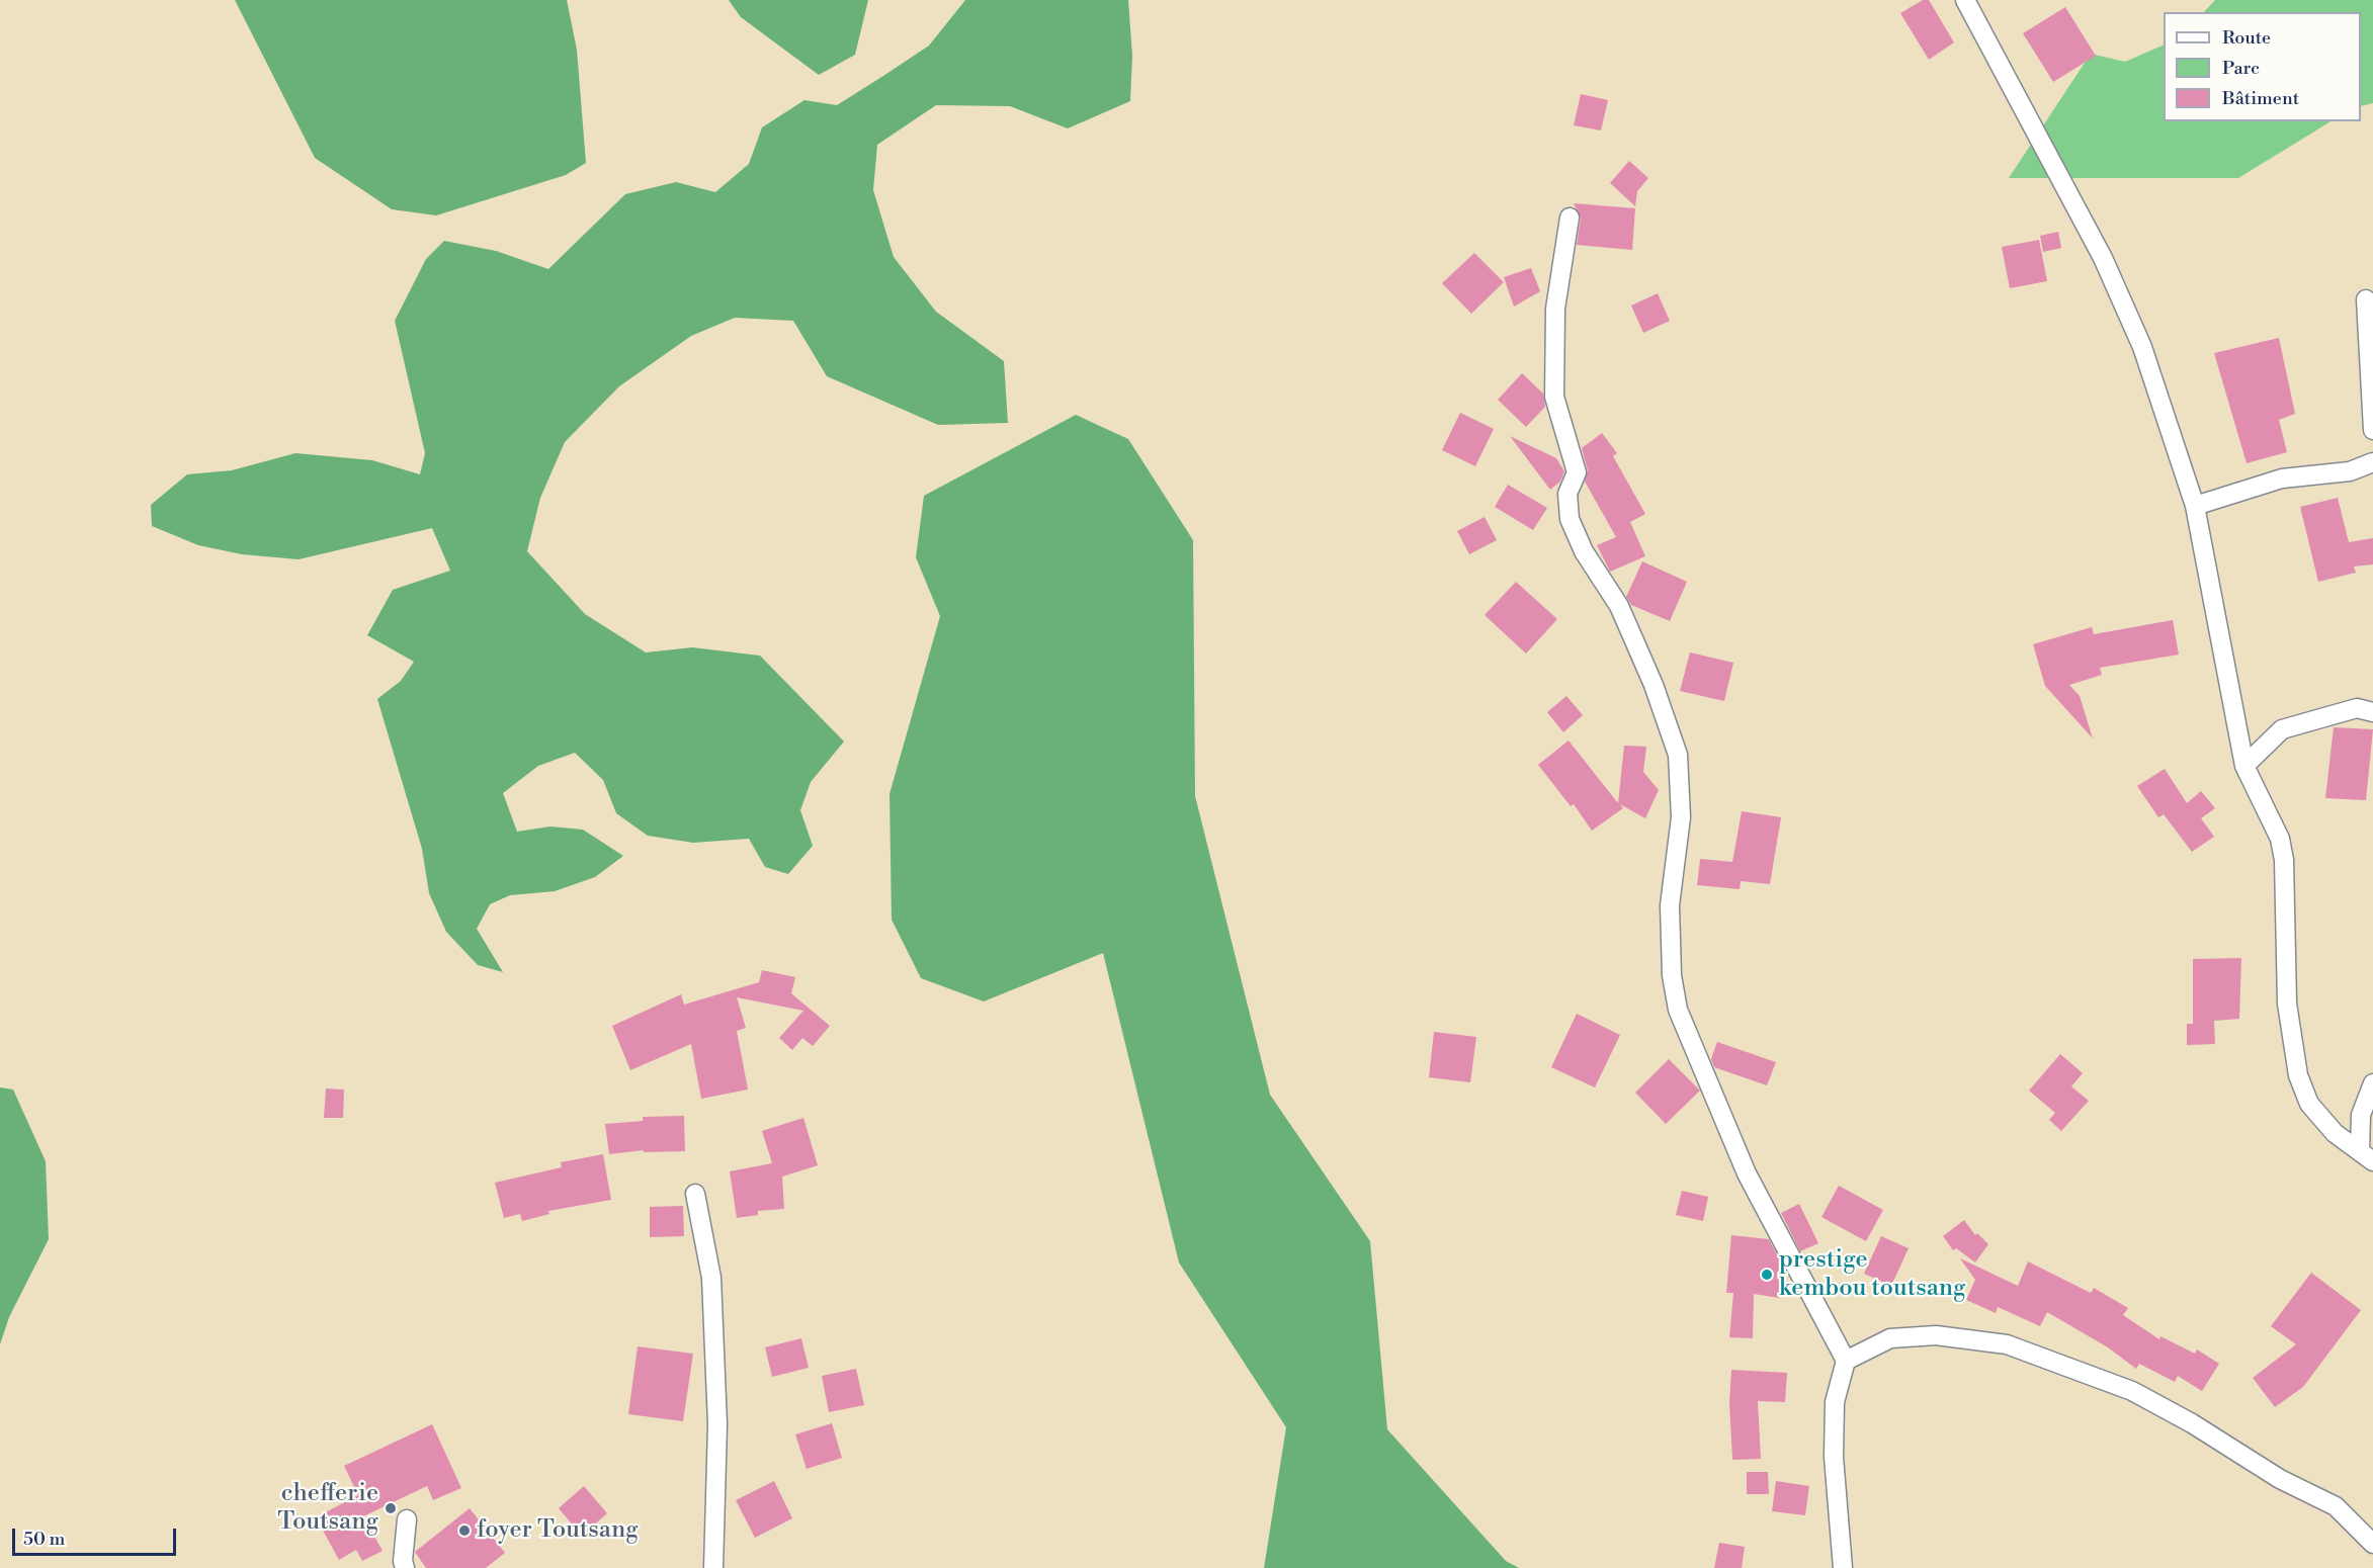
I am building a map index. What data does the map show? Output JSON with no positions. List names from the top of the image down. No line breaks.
{"places":["prestige kembou toutsang","chefferie Toutsang","foyer Toutsang"],"legend":["Route","Parc","Bâtiment"],"scale_bar":"50 m"}
